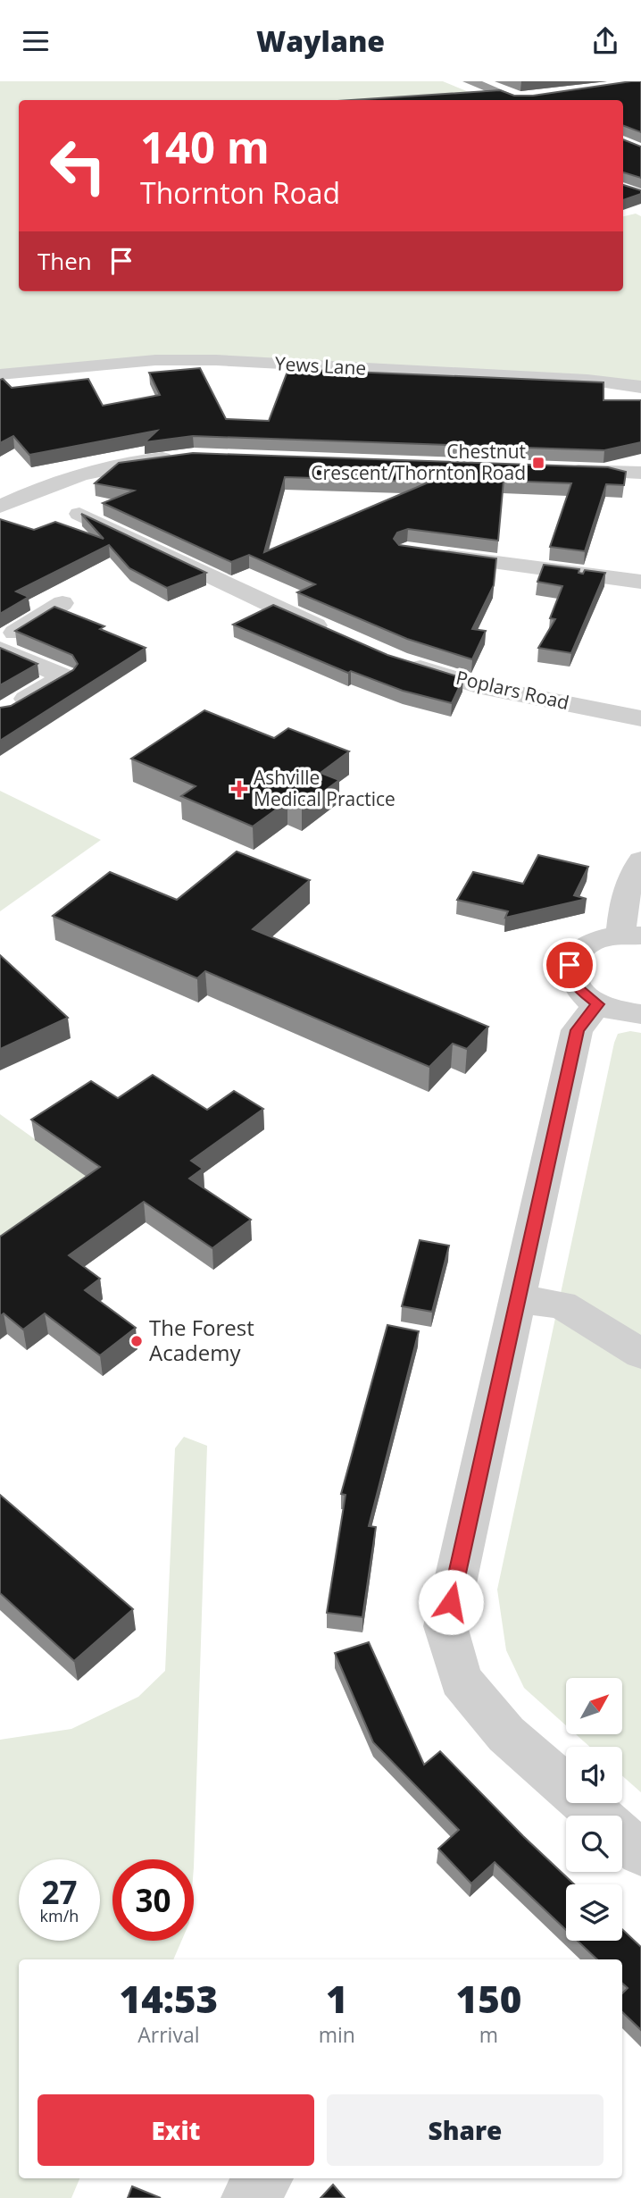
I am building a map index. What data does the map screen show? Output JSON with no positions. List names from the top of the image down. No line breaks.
{"streets":{"street":["Yews Lane","Poplars Road"]},"places":{"transit":["Chestnut Crescent/Thornton Road"],"health":["Ashville Medical Practice"],"other":["The Forest Academy"]},"north":"top right","page":{"header":"Waylane","turn":["140 m","Thornton Road"],"then":"Then","speed":"27 km/h","limit":"30","eta":["14:53","Arrival","1","min","150","m"],"buttons":["Exit","Share"]}}
